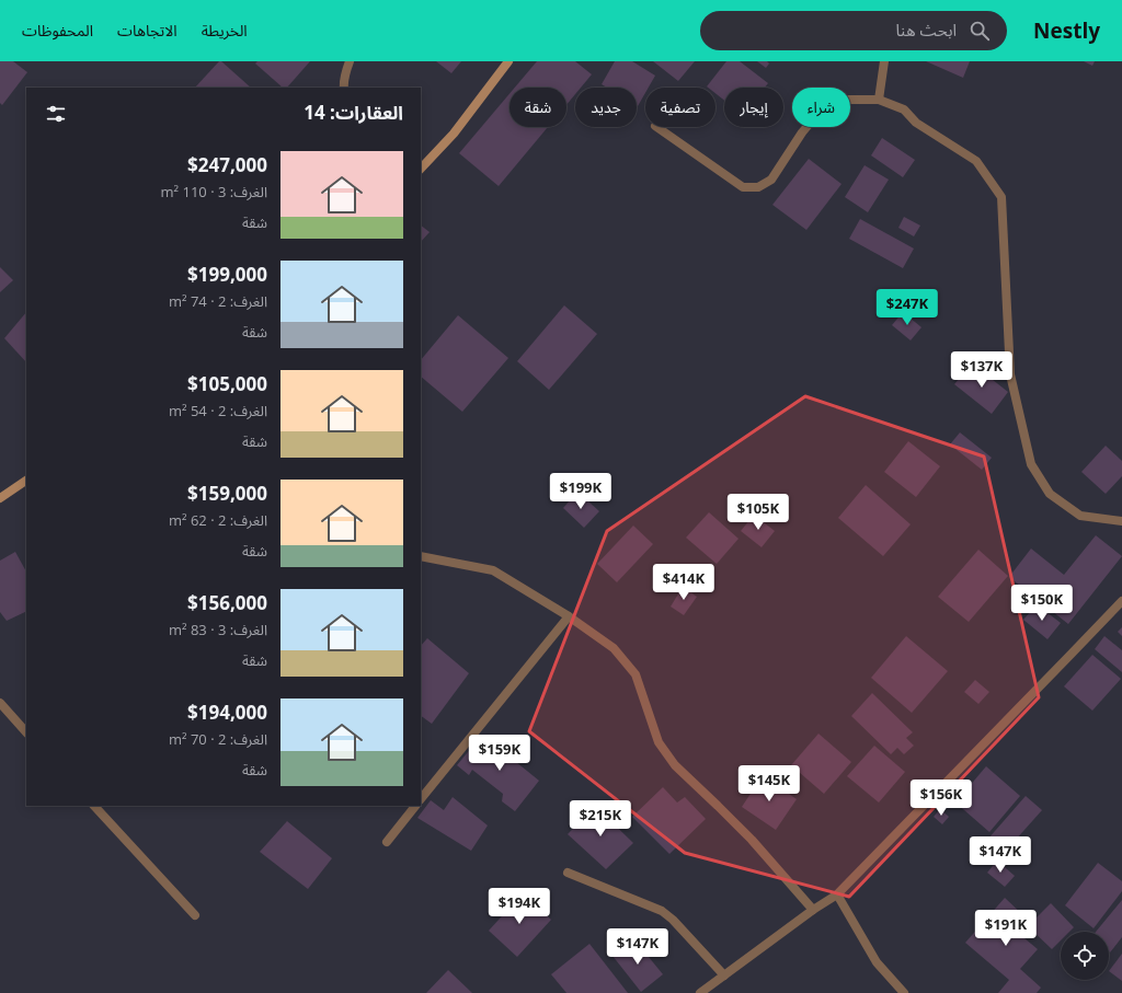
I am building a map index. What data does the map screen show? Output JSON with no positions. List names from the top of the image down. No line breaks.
{"page":{"header":"Nestly","search":"ابحث هنا","nav":["الخريطة","الاتجاهات","المحفوظات"],"chip":["شراء","إيجار","تصفية","جديد","شقة"],"heading":"العقارات: 14","list":[{"name":"$247,000","note":"الغرف: 3 · 110 m² · شقة"},{"name":"$199,000","note":"الغرف: 2 · 74 m² · شقة"},{"name":"$105,000","note":"الغرف: 2 · 54 m² · شقة"},{"name":"$159,000","note":"الغرف: 2 · 62 m² · شقة"},{"name":"$156,000","note":"الغرف: 3 · 83 m² · شقة"},{"name":"$194,000","note":"الغرف: 2 · 70 m² · شقة"}],"price":["$247K","$137K","$199K","$105K","$414K","$150K","$159K","$145K","$156K","$215K","$147K","$194K","$191K","$147K"]}}
